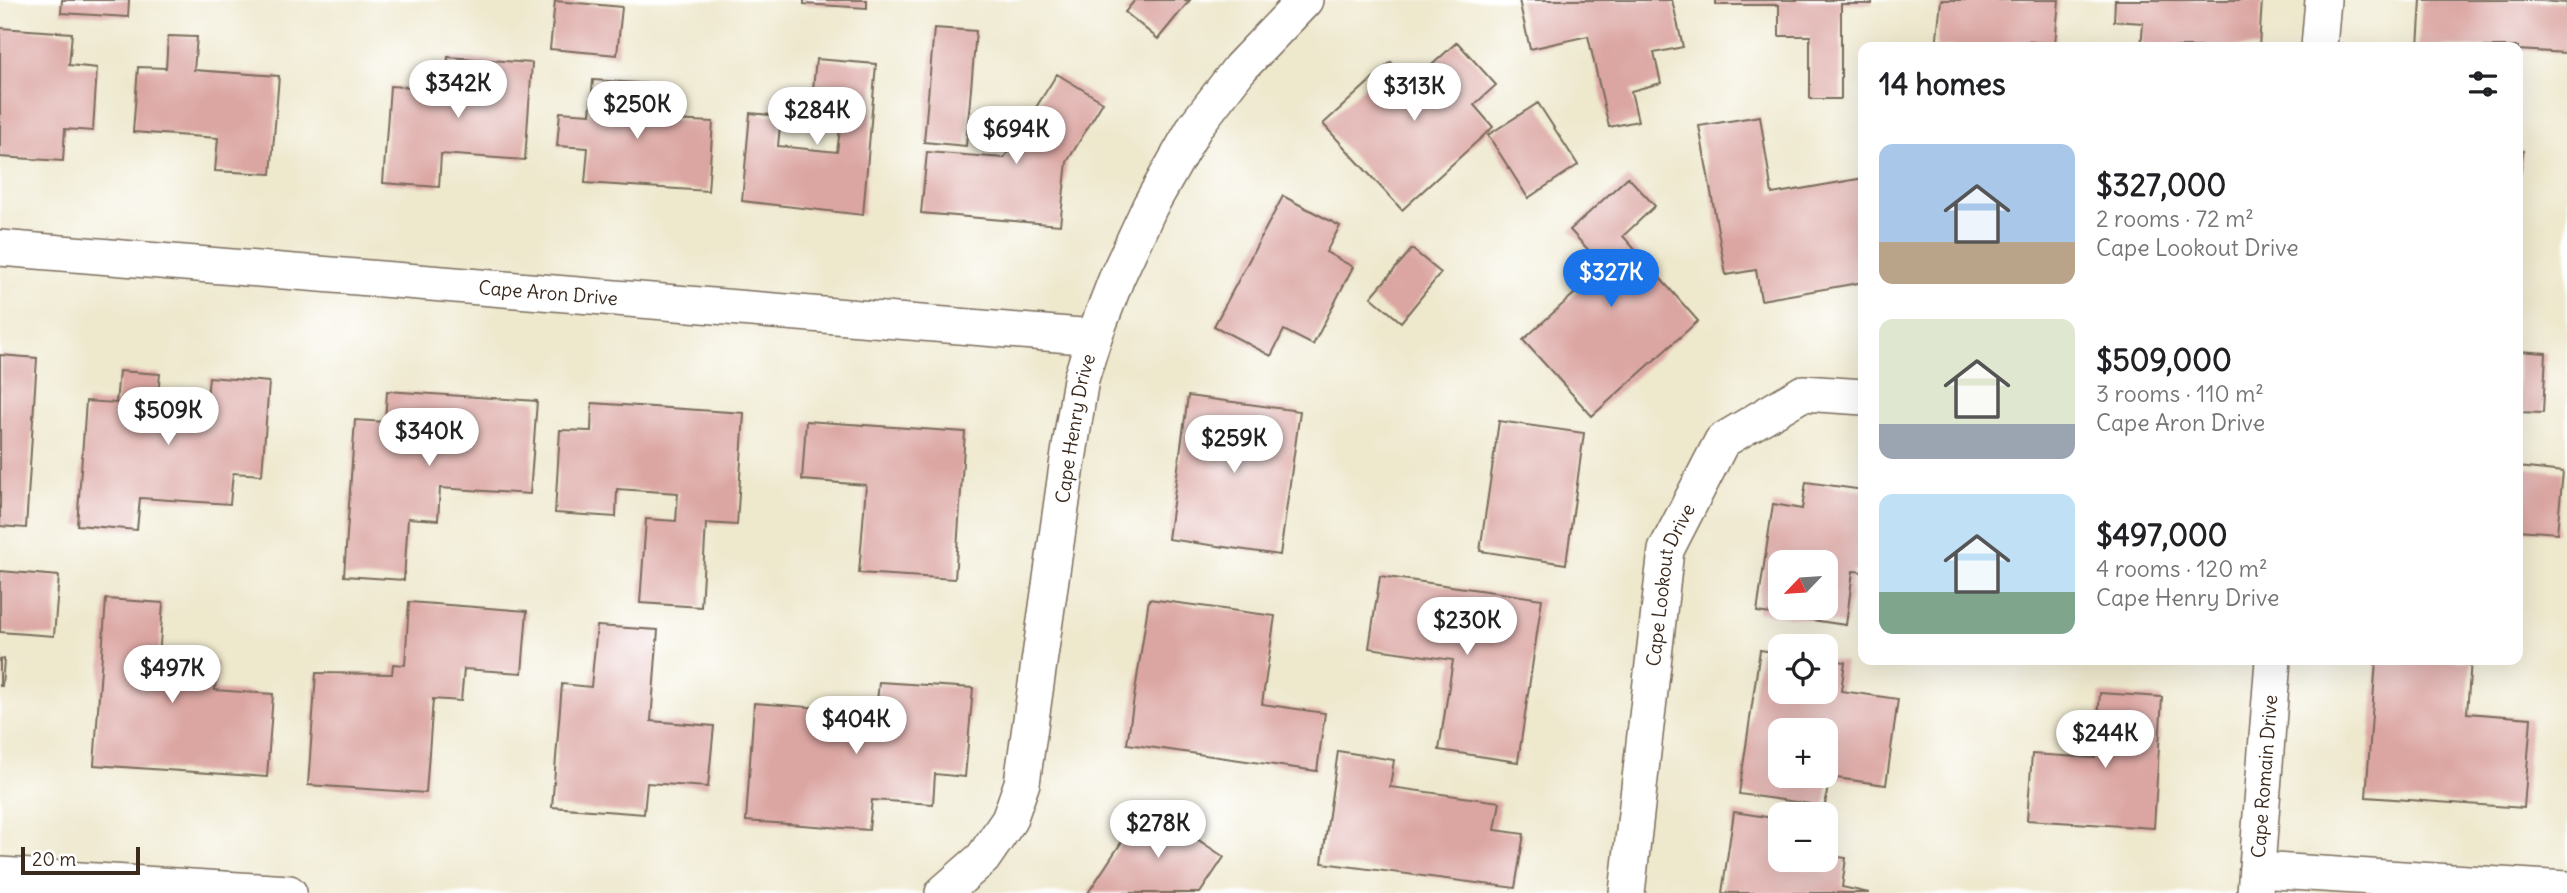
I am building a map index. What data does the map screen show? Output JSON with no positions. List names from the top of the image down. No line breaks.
{"streets":{"street":["Cape Aron Drive","Cape Henry Drive","Cape Lookout Drive","Cape Romain Drive"]},"crossings":[["Cape Aron Drive","Cape Henry Drive"]],"scale_bar":"20 m","north":"bottom left","page":{"heading":"14 homes","price":["$342K","$313K","$250K","$284K","$694K","$327K","$509K","$340K","$259K","$230K","$497K","$404K","$244K","$278K"],"list":[{"name":"$327,000","note":"2 rooms · 72 m² · Cape Lookout Drive"},{"name":"$509,000","note":"3 rooms · 110 m² · Cape Aron Drive"},{"name":"$497,000","note":"4 rooms · 120 m² · Cape Henry Drive"}],"map_buttons":["+","−"],"scale":"20 m"}}
